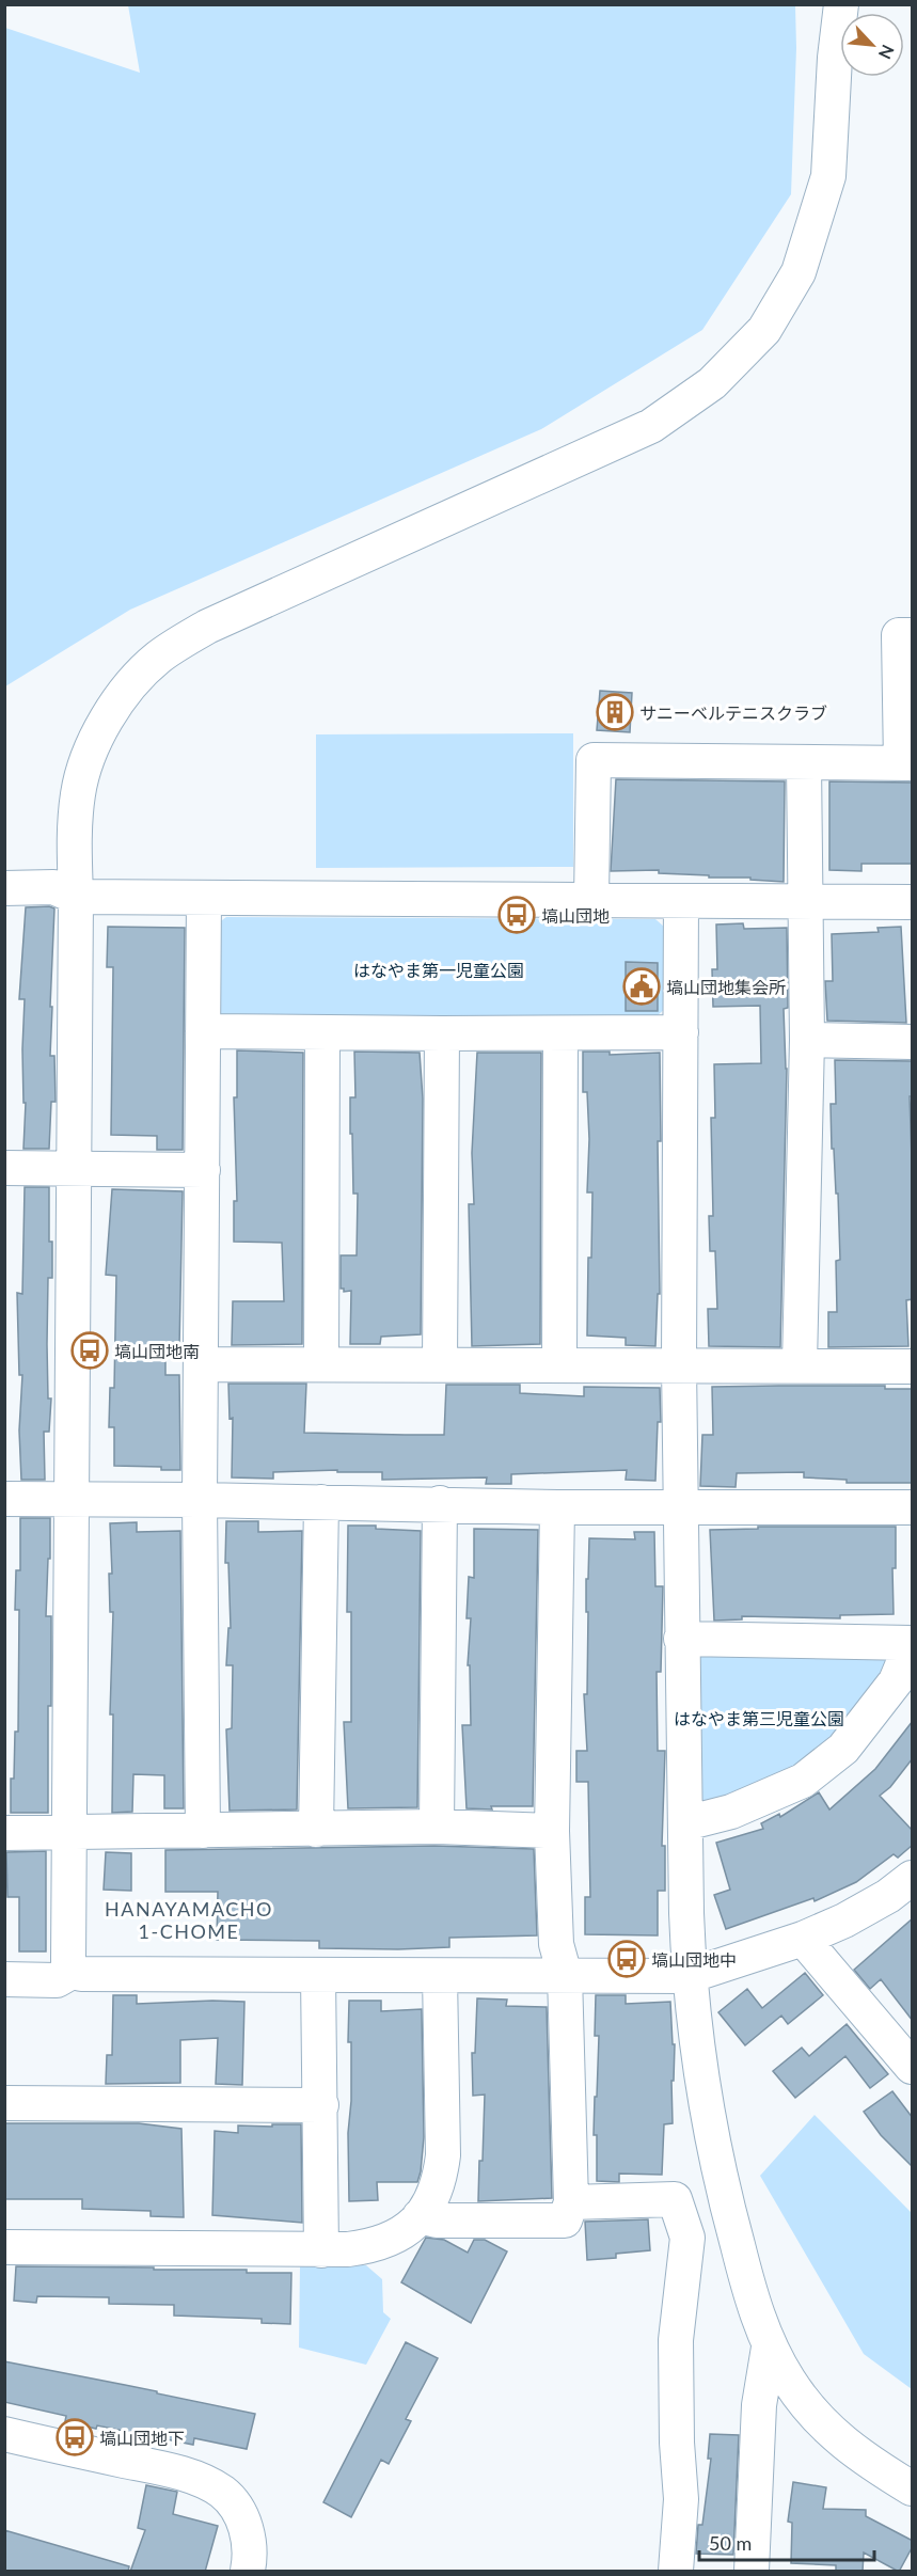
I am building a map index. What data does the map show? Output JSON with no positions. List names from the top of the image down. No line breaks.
{"districts":["HANAYAMACHO 1-CHOME"],"parks":["はなやま第一児童公園","はなやま第三児童公園"],"places":{"building":["サニーベルテニスクラブ"],"bus stop":["塙山団地","塙山団地南","塙山団地中","塙山団地下"],"public building":["塙山団地集会所"]},"scale_bar":"50 m","north":"bottom right"}
